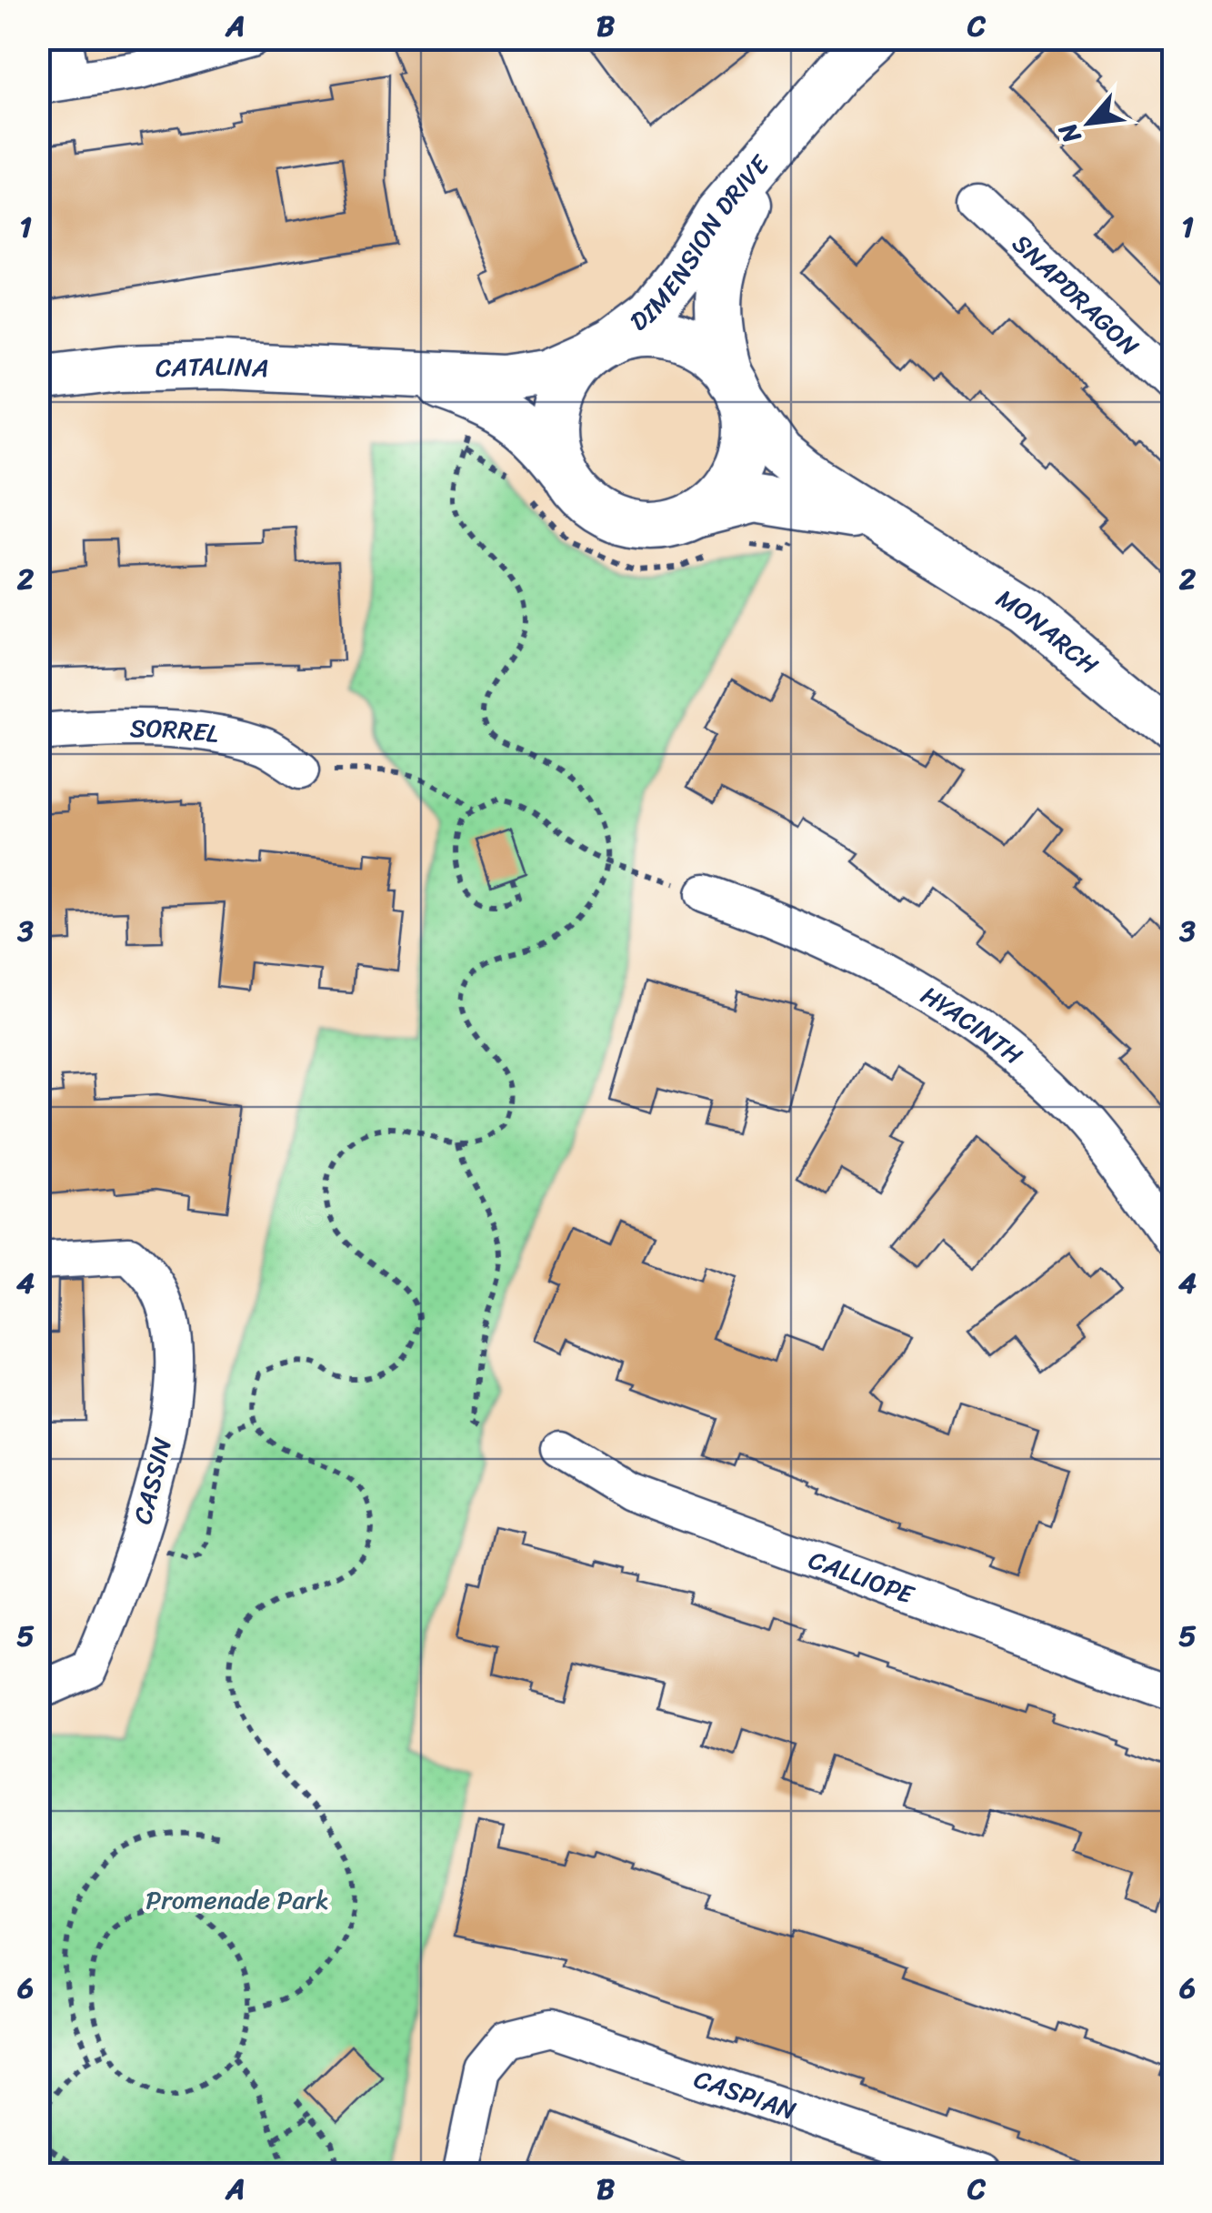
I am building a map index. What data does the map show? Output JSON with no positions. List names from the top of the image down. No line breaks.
{"streets":{"street":["DIMENSION DRIVE","SNAPDRAGON","CATALINA","MONARCH","SORREL","HYACINTH","CASSIN","CALLIOPE","CASPIAN"]},"crossings":[["DIMENSION DRIVE","CATALINA"],["DIMENSION DRIVE","MONARCH"],["CATALINA","MONARCH"]],"parks":["Promenade Park"],"north":"bottom left","grid":{"columns":["A","B","C"],"rows":["1","2","3","4","5","6"]}}
